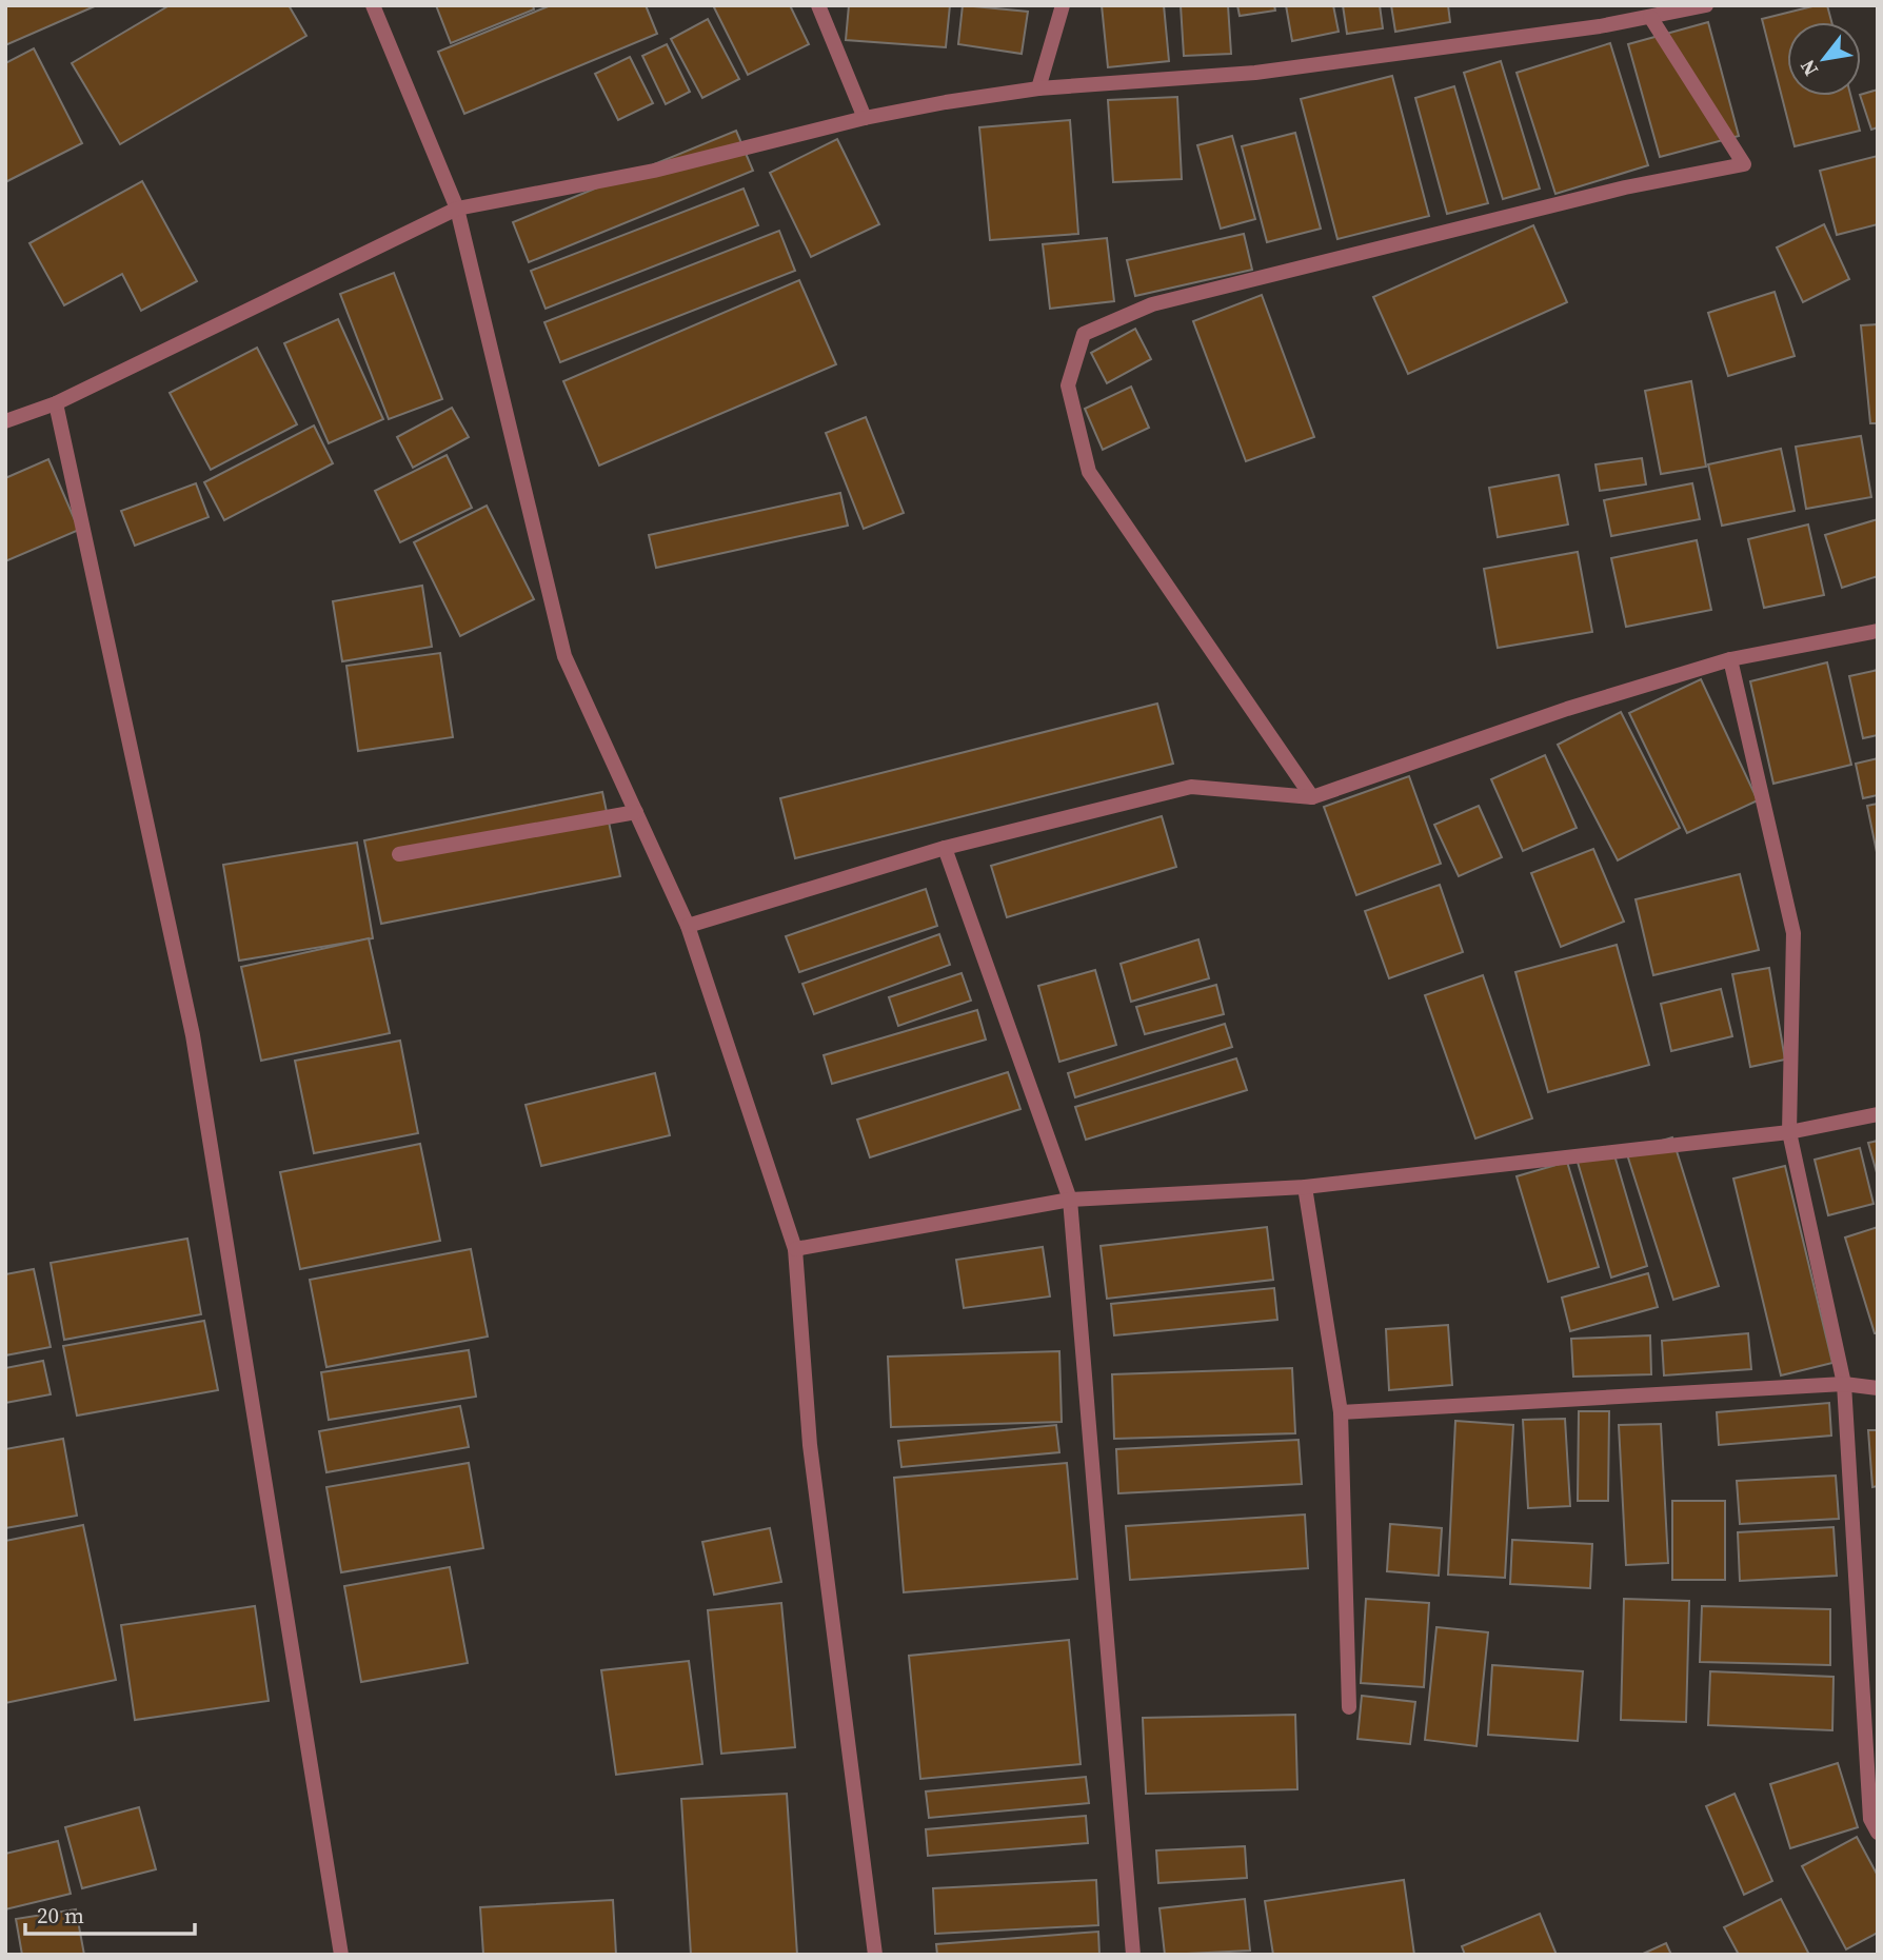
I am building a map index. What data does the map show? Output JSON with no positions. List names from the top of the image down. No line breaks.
{"scale_bar":"20 m","north":"bottom left"}
